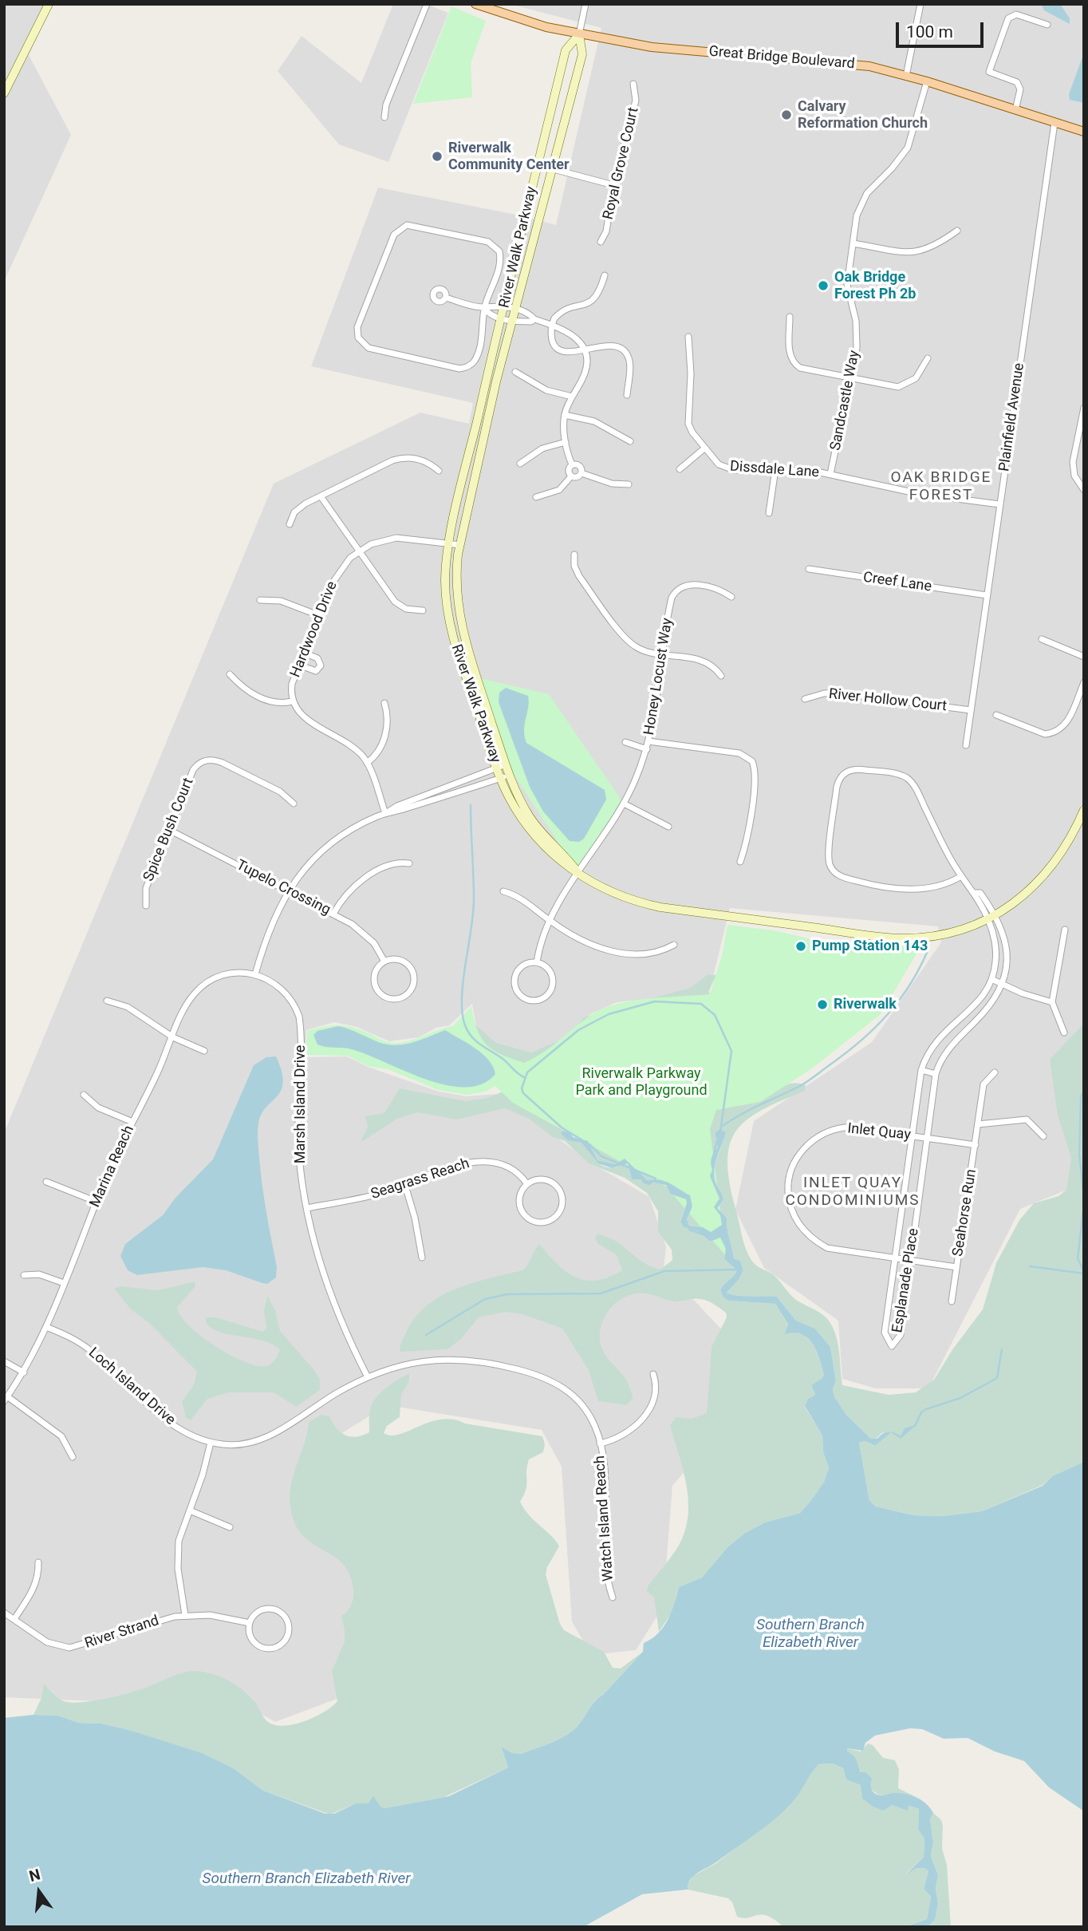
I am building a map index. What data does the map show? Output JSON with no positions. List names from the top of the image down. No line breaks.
{"streets":{"main road":["Great Bridge Boulevard"],"street":["Royal Grove Court","River Walk Parkway","Sandcastle Way","Plainfield Avenue","Dissdale Lane","Creef Lane","Hardwood Drive","Honey Locust Way","River Hollow Court","Spice Bush Court","Tupelo Crossing","Marsh Island Drive","Inlet Quay","Marina Reach","Seagrass Reach","Seahorse Run","Esplanade Place","Loch Island Drive","Watch Island Reach","River Strand"]},"crossings":[["Great Bridge Boulevard","River Walk Parkway"],["Great Bridge Boulevard","Sandcastle Way"],["Great Bridge Boulevard","Plainfield Avenue"],["River Walk Parkway","Hardwood Drive"],["River Walk Parkway","Honey Locust Way"],["River Walk Parkway","Esplanade Place"],["Sandcastle Way","Dissdale Lane"],["Plainfield Avenue","Dissdale Lane"],["Plainfield Avenue","Creef Lane"],["Plainfield Avenue","River Hollow Court"],["Spice Bush Court","Tupelo Crossing"],["Marsh Island Drive","Marina Reach"],["Marsh Island Drive","Seagrass Reach"],["Marsh Island Drive","Loch Island Drive"],["Marsh Island Drive","Watch Island Reach"],["Inlet Quay","Seahorse Run"],["Inlet Quay","Esplanade Place"],["Marina Reach","Loch Island Drive"],["Loch Island Drive","Watch Island Reach"]],"districts":["OAK BRIDGE FOREST","INLET QUAY CONDOMINIUMS"],"water":["Southern Branch Elizabeth River"],"parks":["Riverwalk Parkway Park and Playground"],"places":["Calvary Reformation Church","Riverwalk Community Center","Oak Bridge Forest Ph 2b","Pump Station 143","Riverwalk"],"scale_bar":"100 m","north":"top"}
